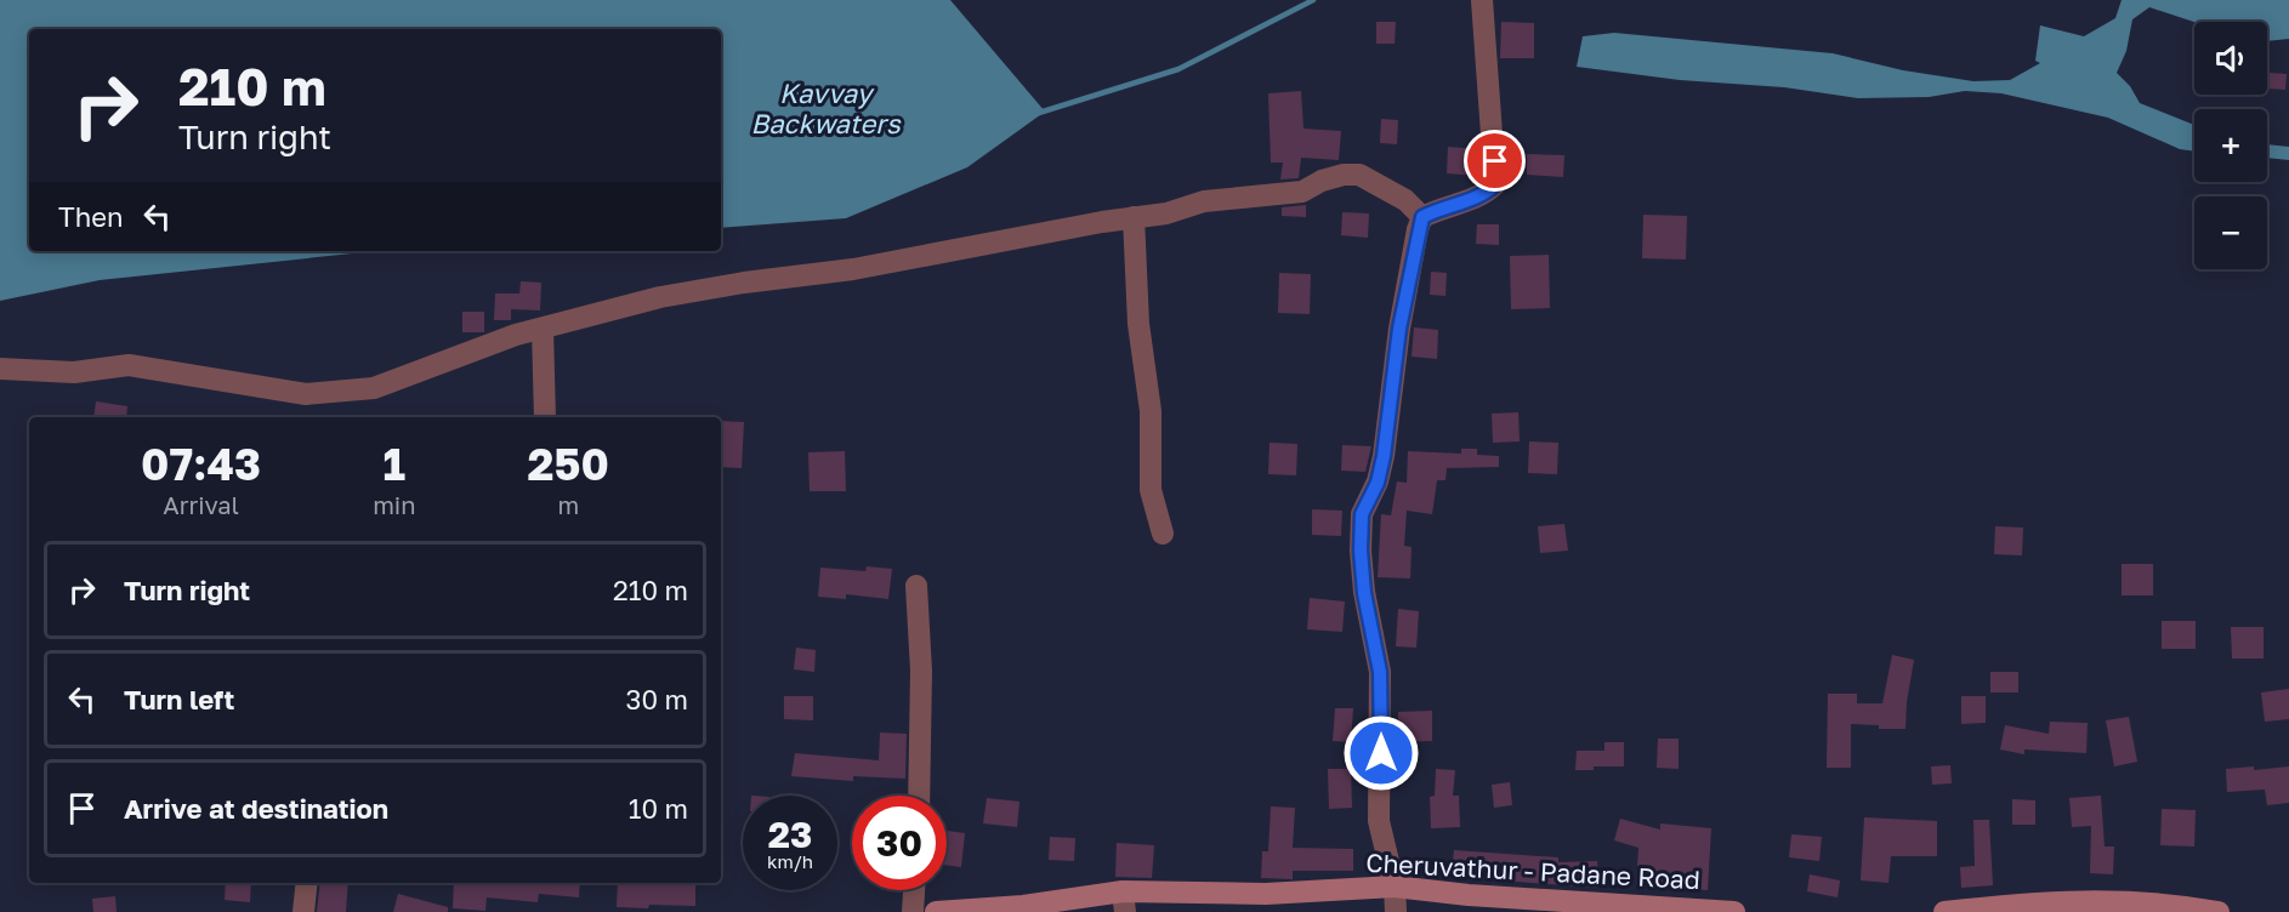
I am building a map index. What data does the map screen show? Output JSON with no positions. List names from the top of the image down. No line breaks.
{"streets":{"main road":["Cheruvathur - Padane Road"]},"water":["Kavvay Backwaters"],"page":{"map_buttons":["+","−"],"turn":["210 m","Turn right"],"then":"Then","eta":["07:43","Arrival","1","min","250","m"],"list":[{"name":"Turn right","value":"210 m"},{"name":"Turn left","value":"30 m"},{"name":"Arrive at destination","value":"10 m"}],"speed":"23 km/h","limit":"30"}}
